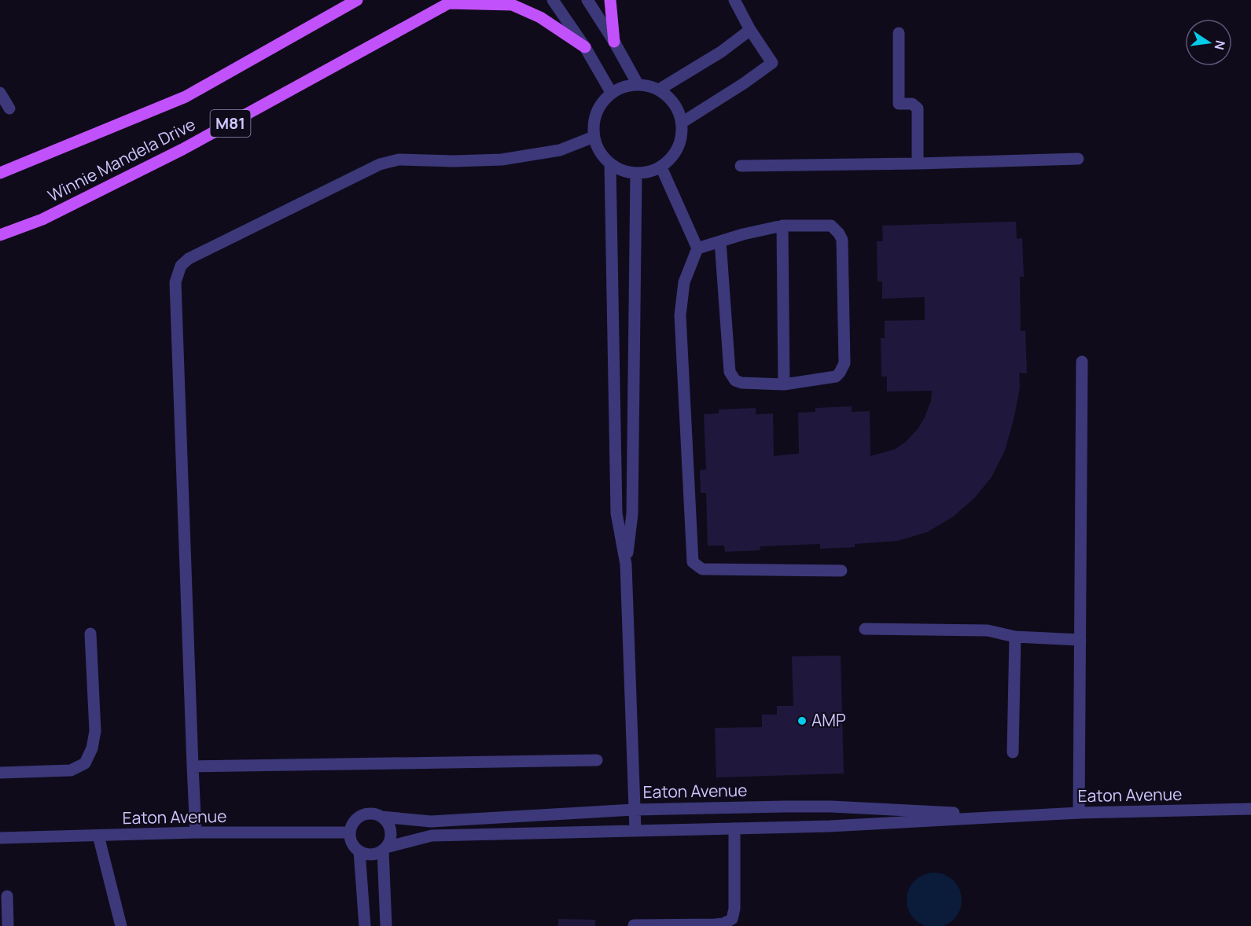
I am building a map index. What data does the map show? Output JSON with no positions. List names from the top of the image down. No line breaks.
{"streets":{"main road":["M81","Winnie Mandela Drive"],"street":["Eaton Avenue"]},"places":["AMP"],"north":"right"}
